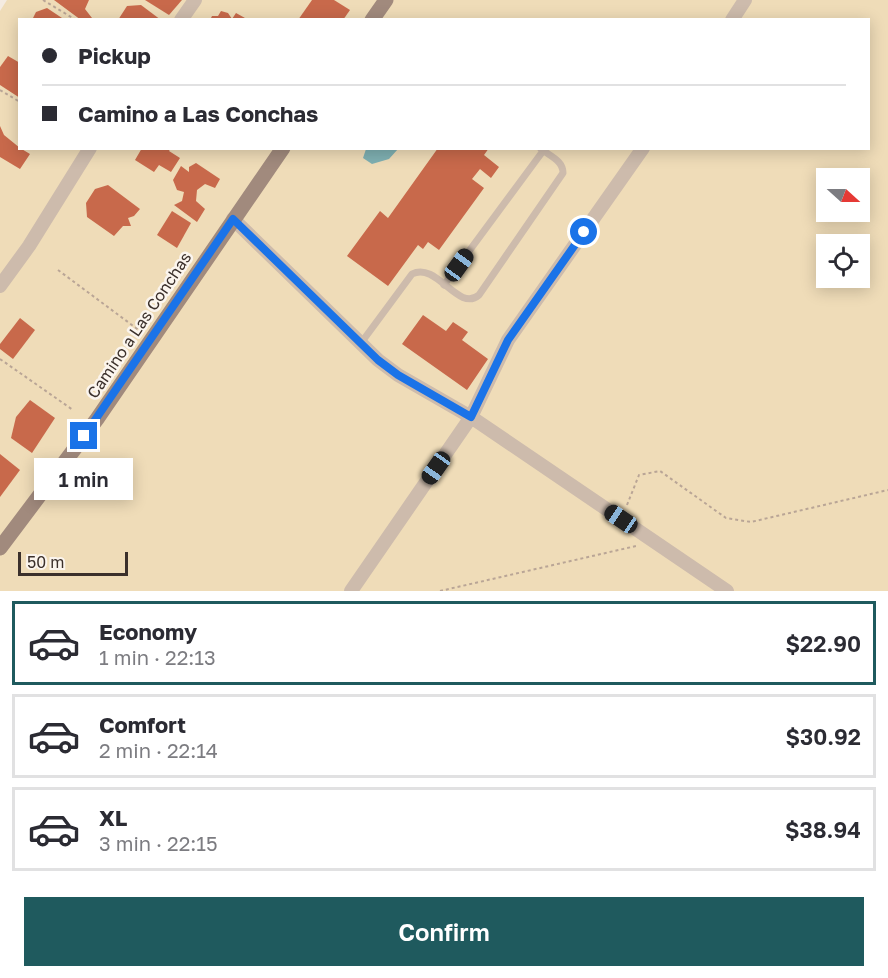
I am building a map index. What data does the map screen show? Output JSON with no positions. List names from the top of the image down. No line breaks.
{"streets":{"street":["Camino a Las Conchas"]},"scale_bar":"50 m","north":"right","page":{"banner":["Pickup","Camino a Las Conchas"],"bubble":"1 min","scale":"50 m","list":[{"name":"Economy","note":"1 min · 22:13","value":"$22.90"},{"name":"Comfort","note":"2 min · 22:14","value":"$30.92"},{"name":"XL","note":"3 min · 22:15","value":"$38.94"}],"buttons":"Confirm"}}
